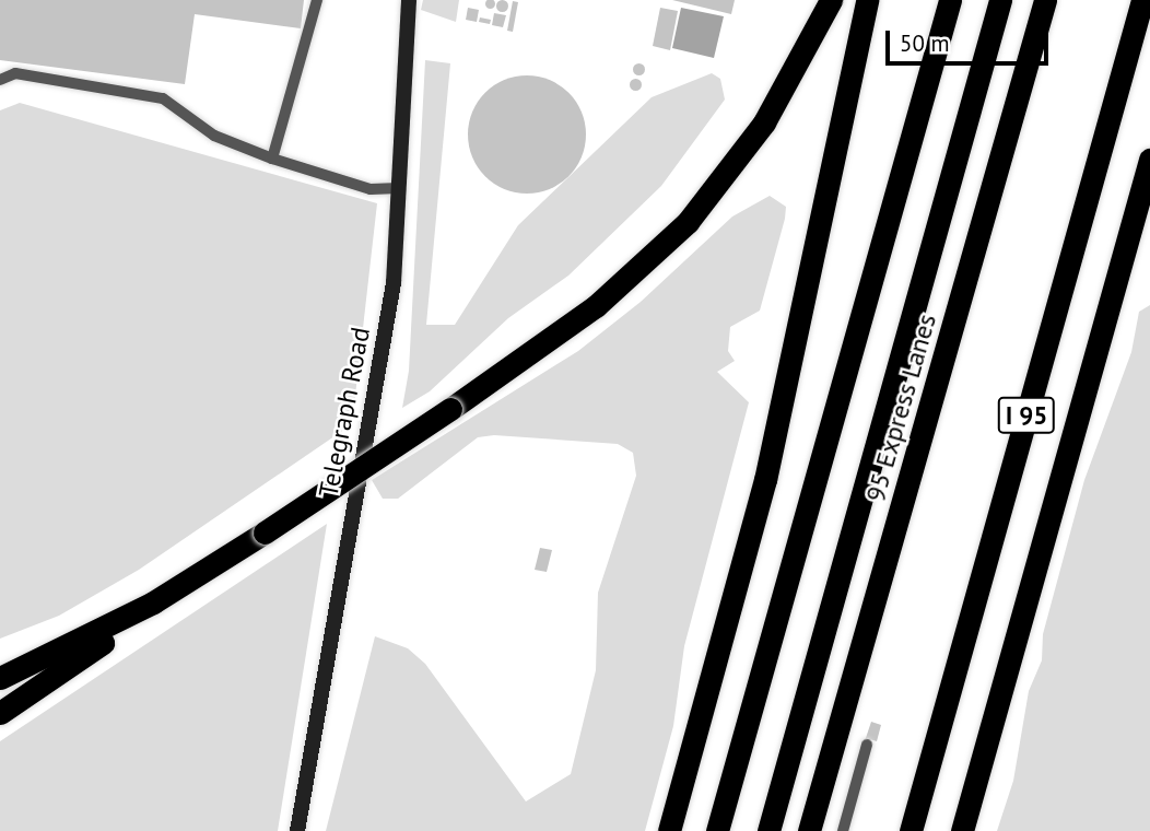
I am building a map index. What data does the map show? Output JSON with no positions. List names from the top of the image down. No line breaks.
{"streets":{"highway":["95 Express Lanes","I 95"],"street":["Telegraph Road"]},"scale_bar":"50 m"}
